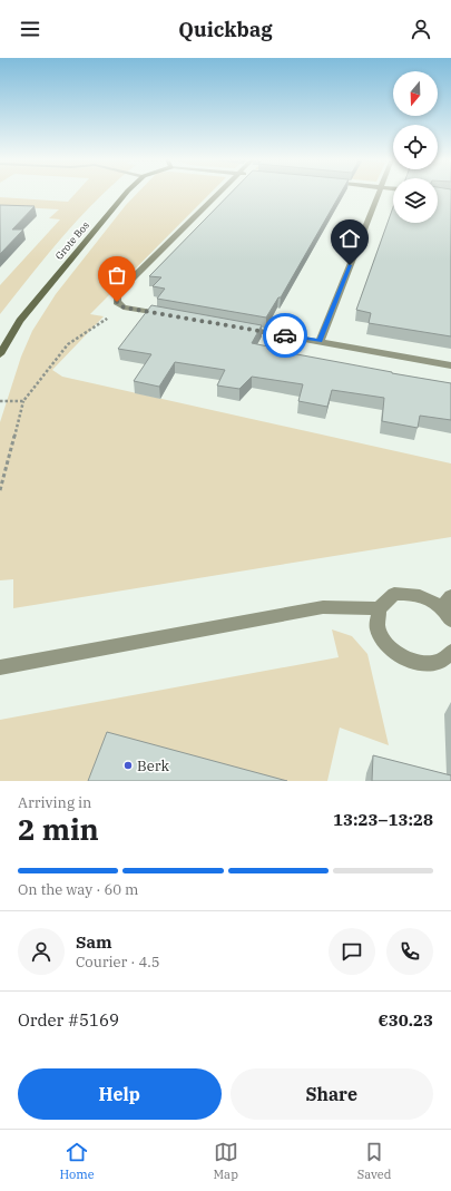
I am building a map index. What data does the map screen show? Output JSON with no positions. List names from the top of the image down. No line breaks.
{"streets":{"street":["Grote Bos"]},"places":["Berk"],"north":"bottom","page":{"header":"Quickbag","heading":["2 min","Arriving in","13:23–13:28"],"panel":["Sam","Courier · 4.5","Order #5169","€30.23"],"bar":"On the way · 60 m","buttons":["Help","Share"],"tabs":["Home","Map","Saved"]}}
